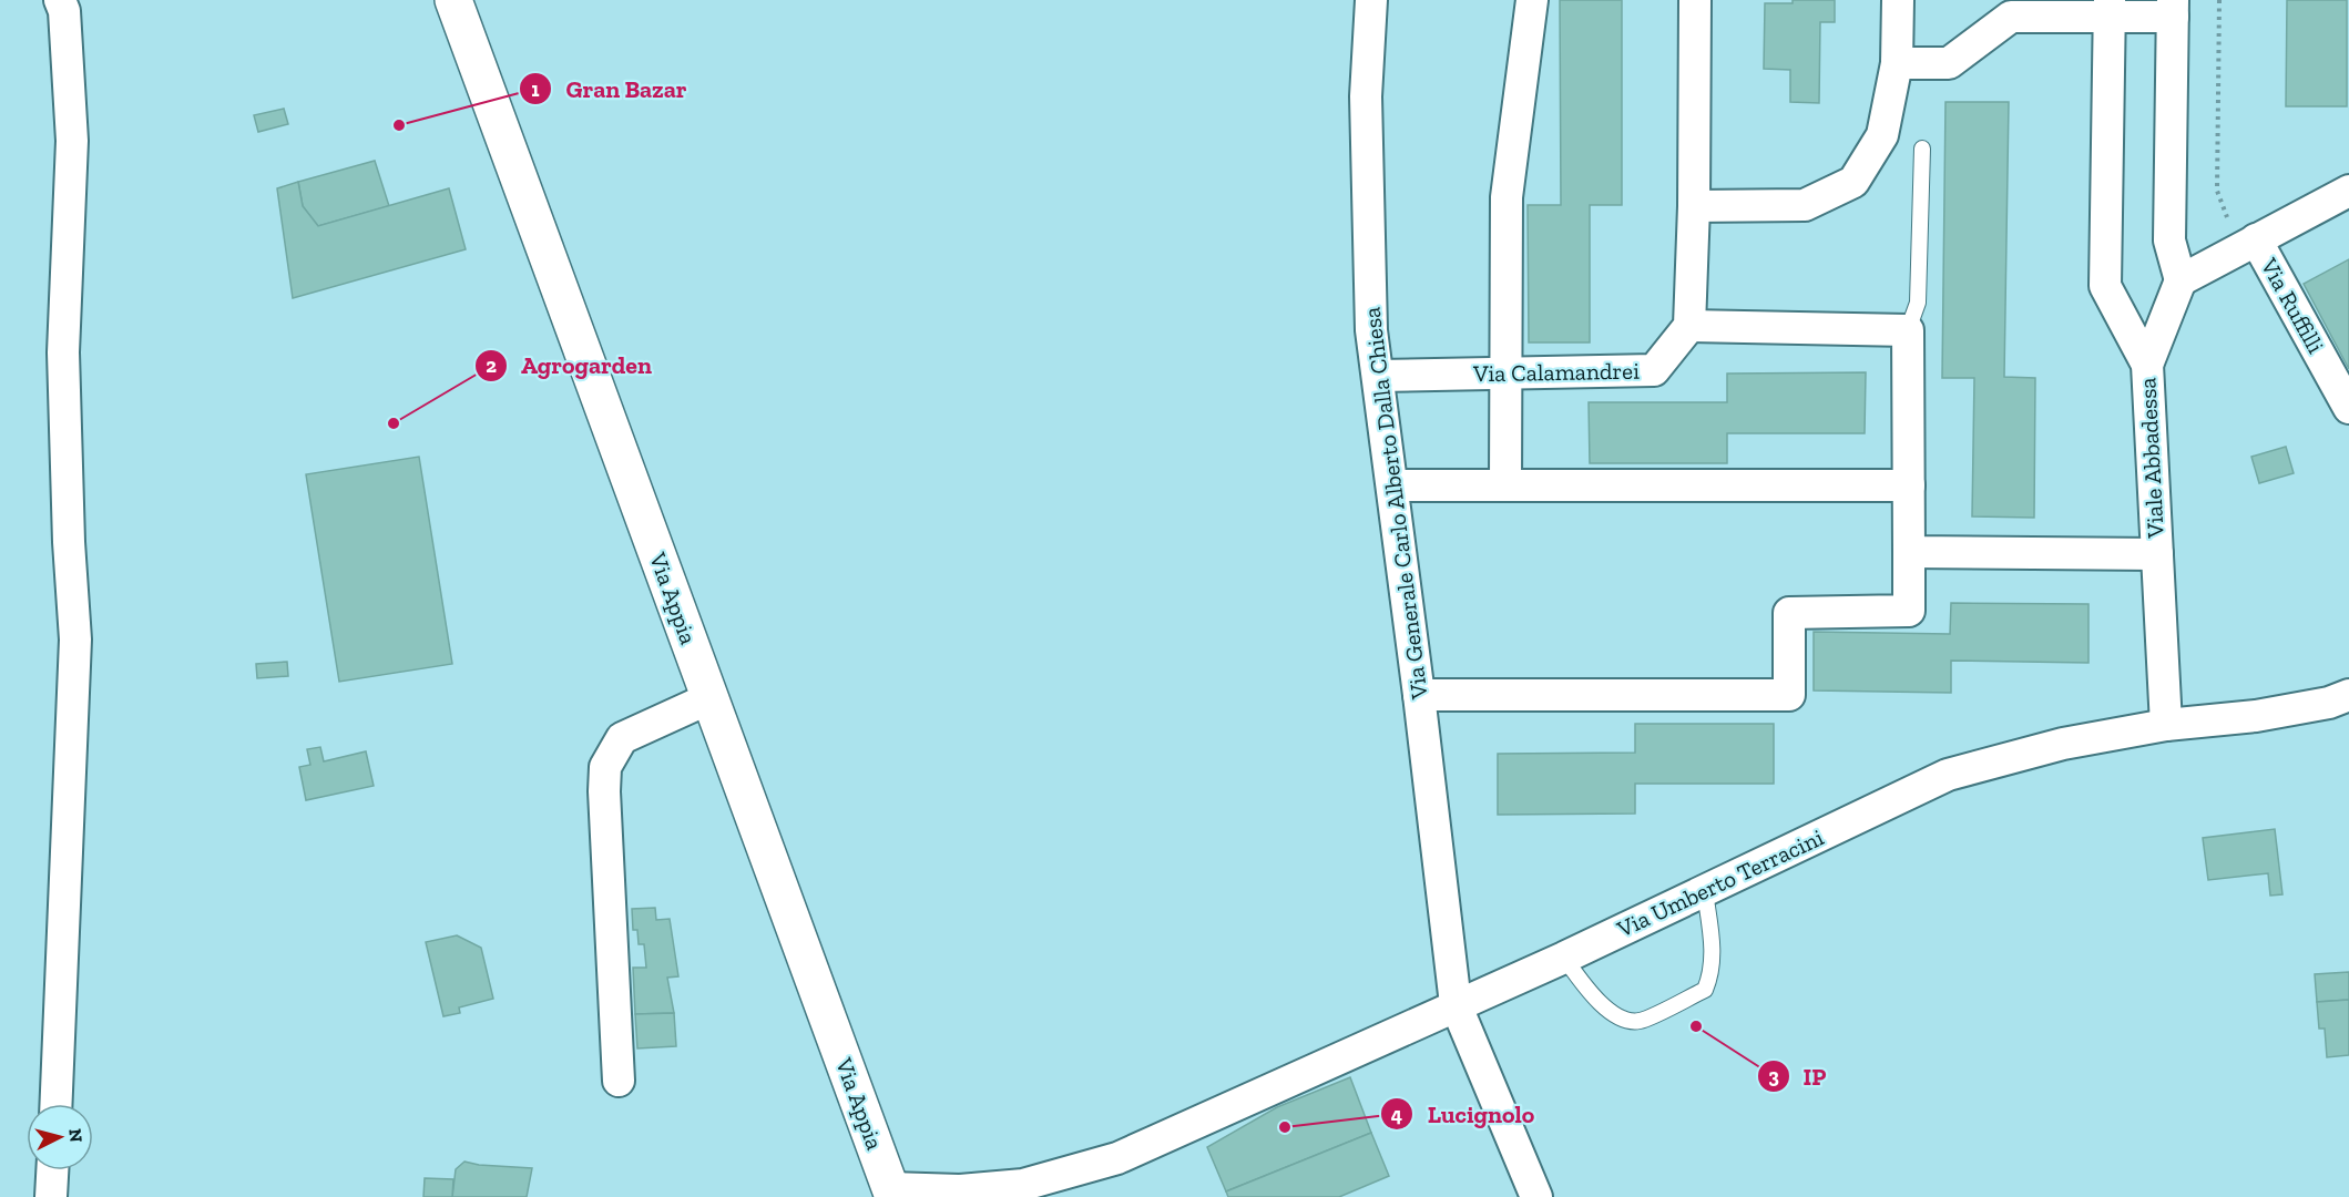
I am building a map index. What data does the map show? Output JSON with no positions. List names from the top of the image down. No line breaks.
{"streets":{"main road":["Via Appia"],"street":["Via Ruffilli","Via Calamandrei","Viale Abbadessa","Via Generale Carlo Alberto Dalla Chiesa","Via Umberto Terracini"]},"crossings":[["Via Calamandrei","Via Generale Carlo Alberto Dalla Chiesa"],["Viale Abbadessa","Via Umberto Terracini"],["Via Generale Carlo Alberto Dalla Chiesa","Via Umberto Terracini"]],"places":["Gran Bazar","Agrogarden","IP","Lucignolo"],"north":"right"}
